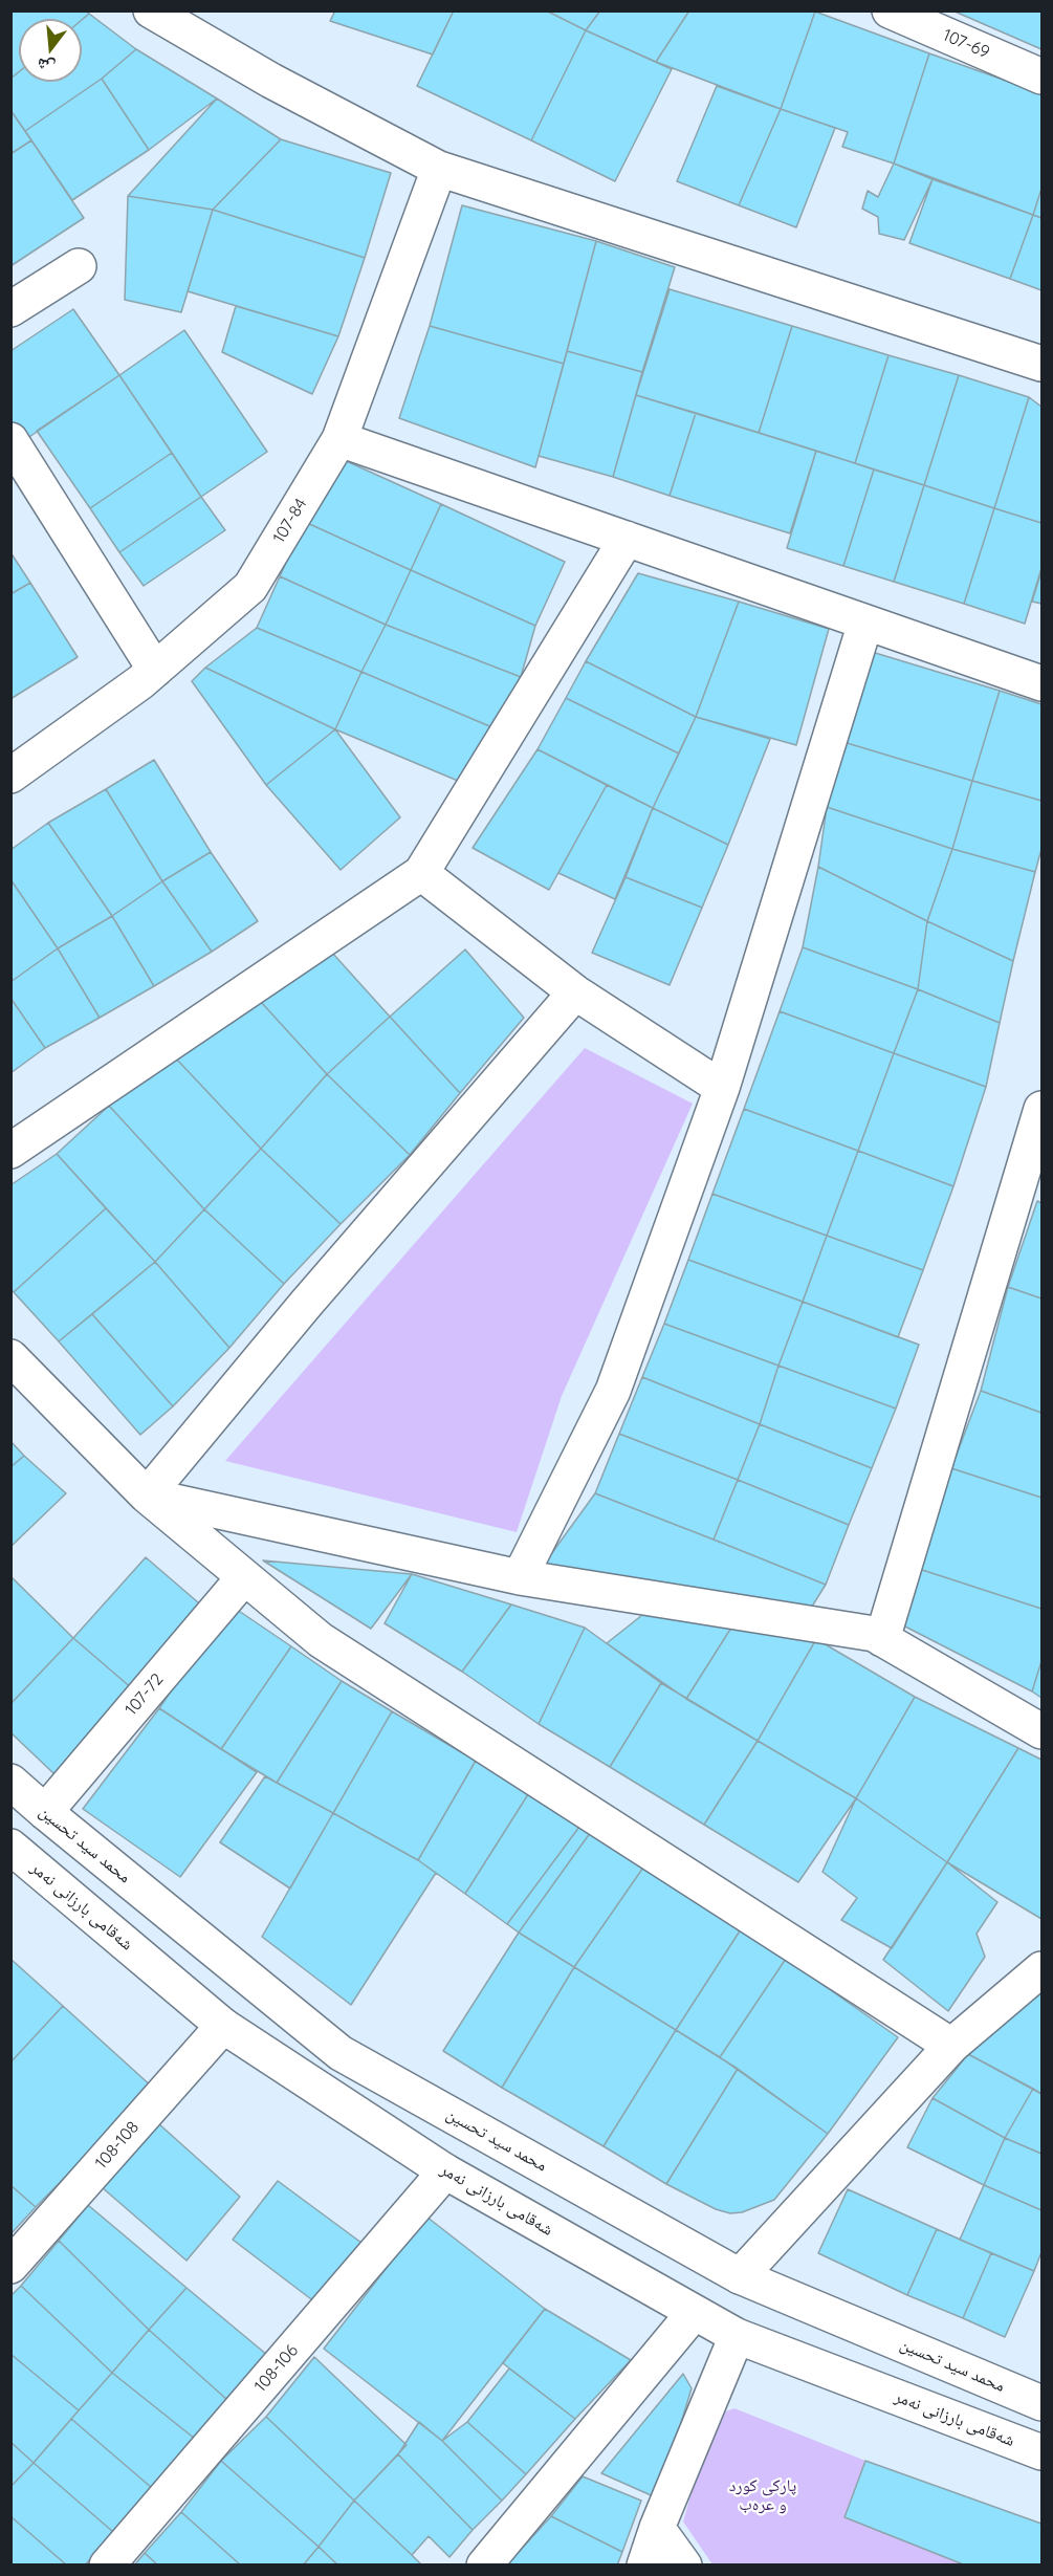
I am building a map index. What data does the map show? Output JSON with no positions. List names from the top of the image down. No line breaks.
{"streets":{"street":["107-69","107-84","107-72","محمد سید تحسین","شەقامی بارزانی نەمر","108-108","108-106"]},"crossings":[["107-72","محمد سید تحسین"],["شەقامی بارزانی نەمر","108-108"],["شەقامی بارزانی نەمر","108-106"]],"parks":["پاركی كورد و عرەب"],"north":"bottom"}
